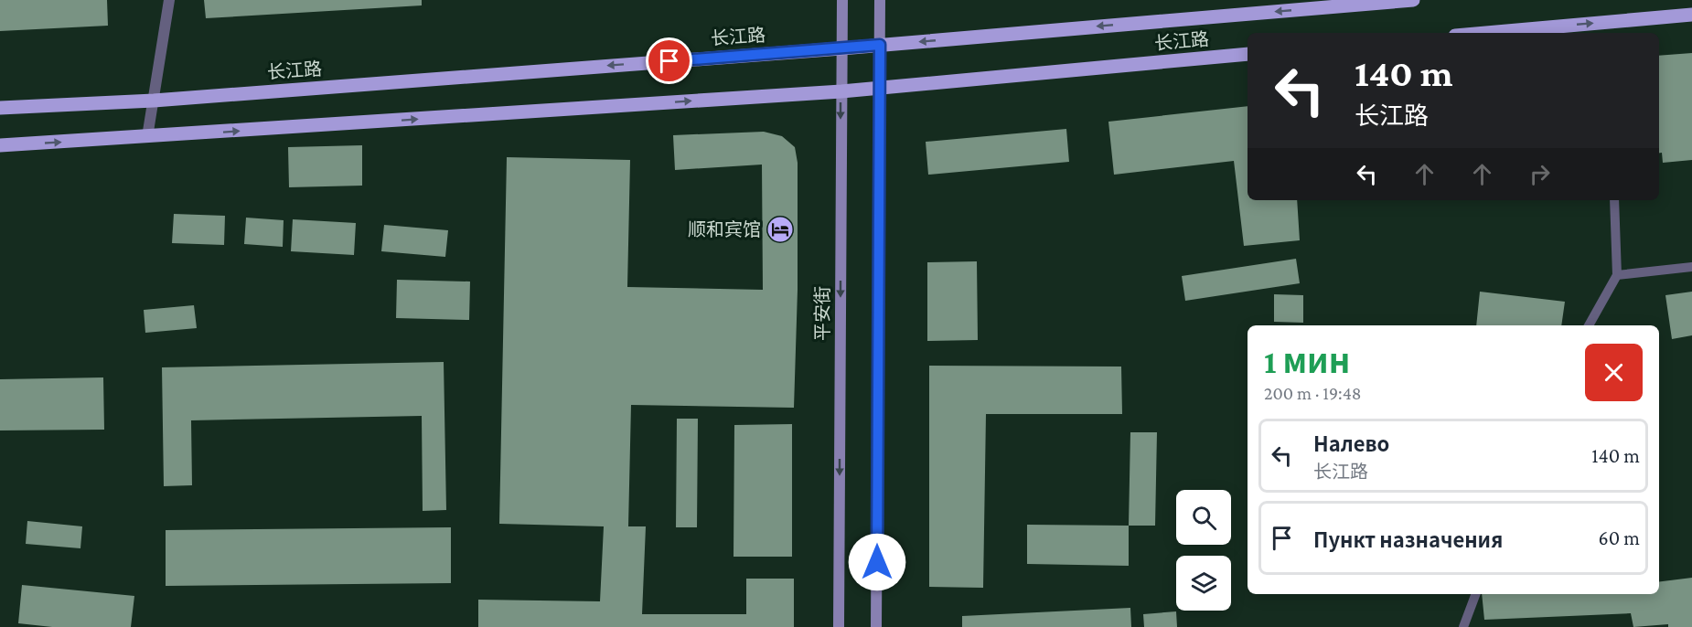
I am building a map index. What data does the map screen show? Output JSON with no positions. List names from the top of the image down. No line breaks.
{"streets":{"main road":["长江路","平安街"]},"crossings":[["长江路","平安街"]],"places":{"hotel":["顺和宾馆"]},"page":{"turn":["140 m","长江路"],"heading":["1 мин","200 m · 19:48"],"list":[{"name":"Налево","note":"长江路","value":"140 m"},{"name":"Пункт назначения","value":"60 m"}]}}
